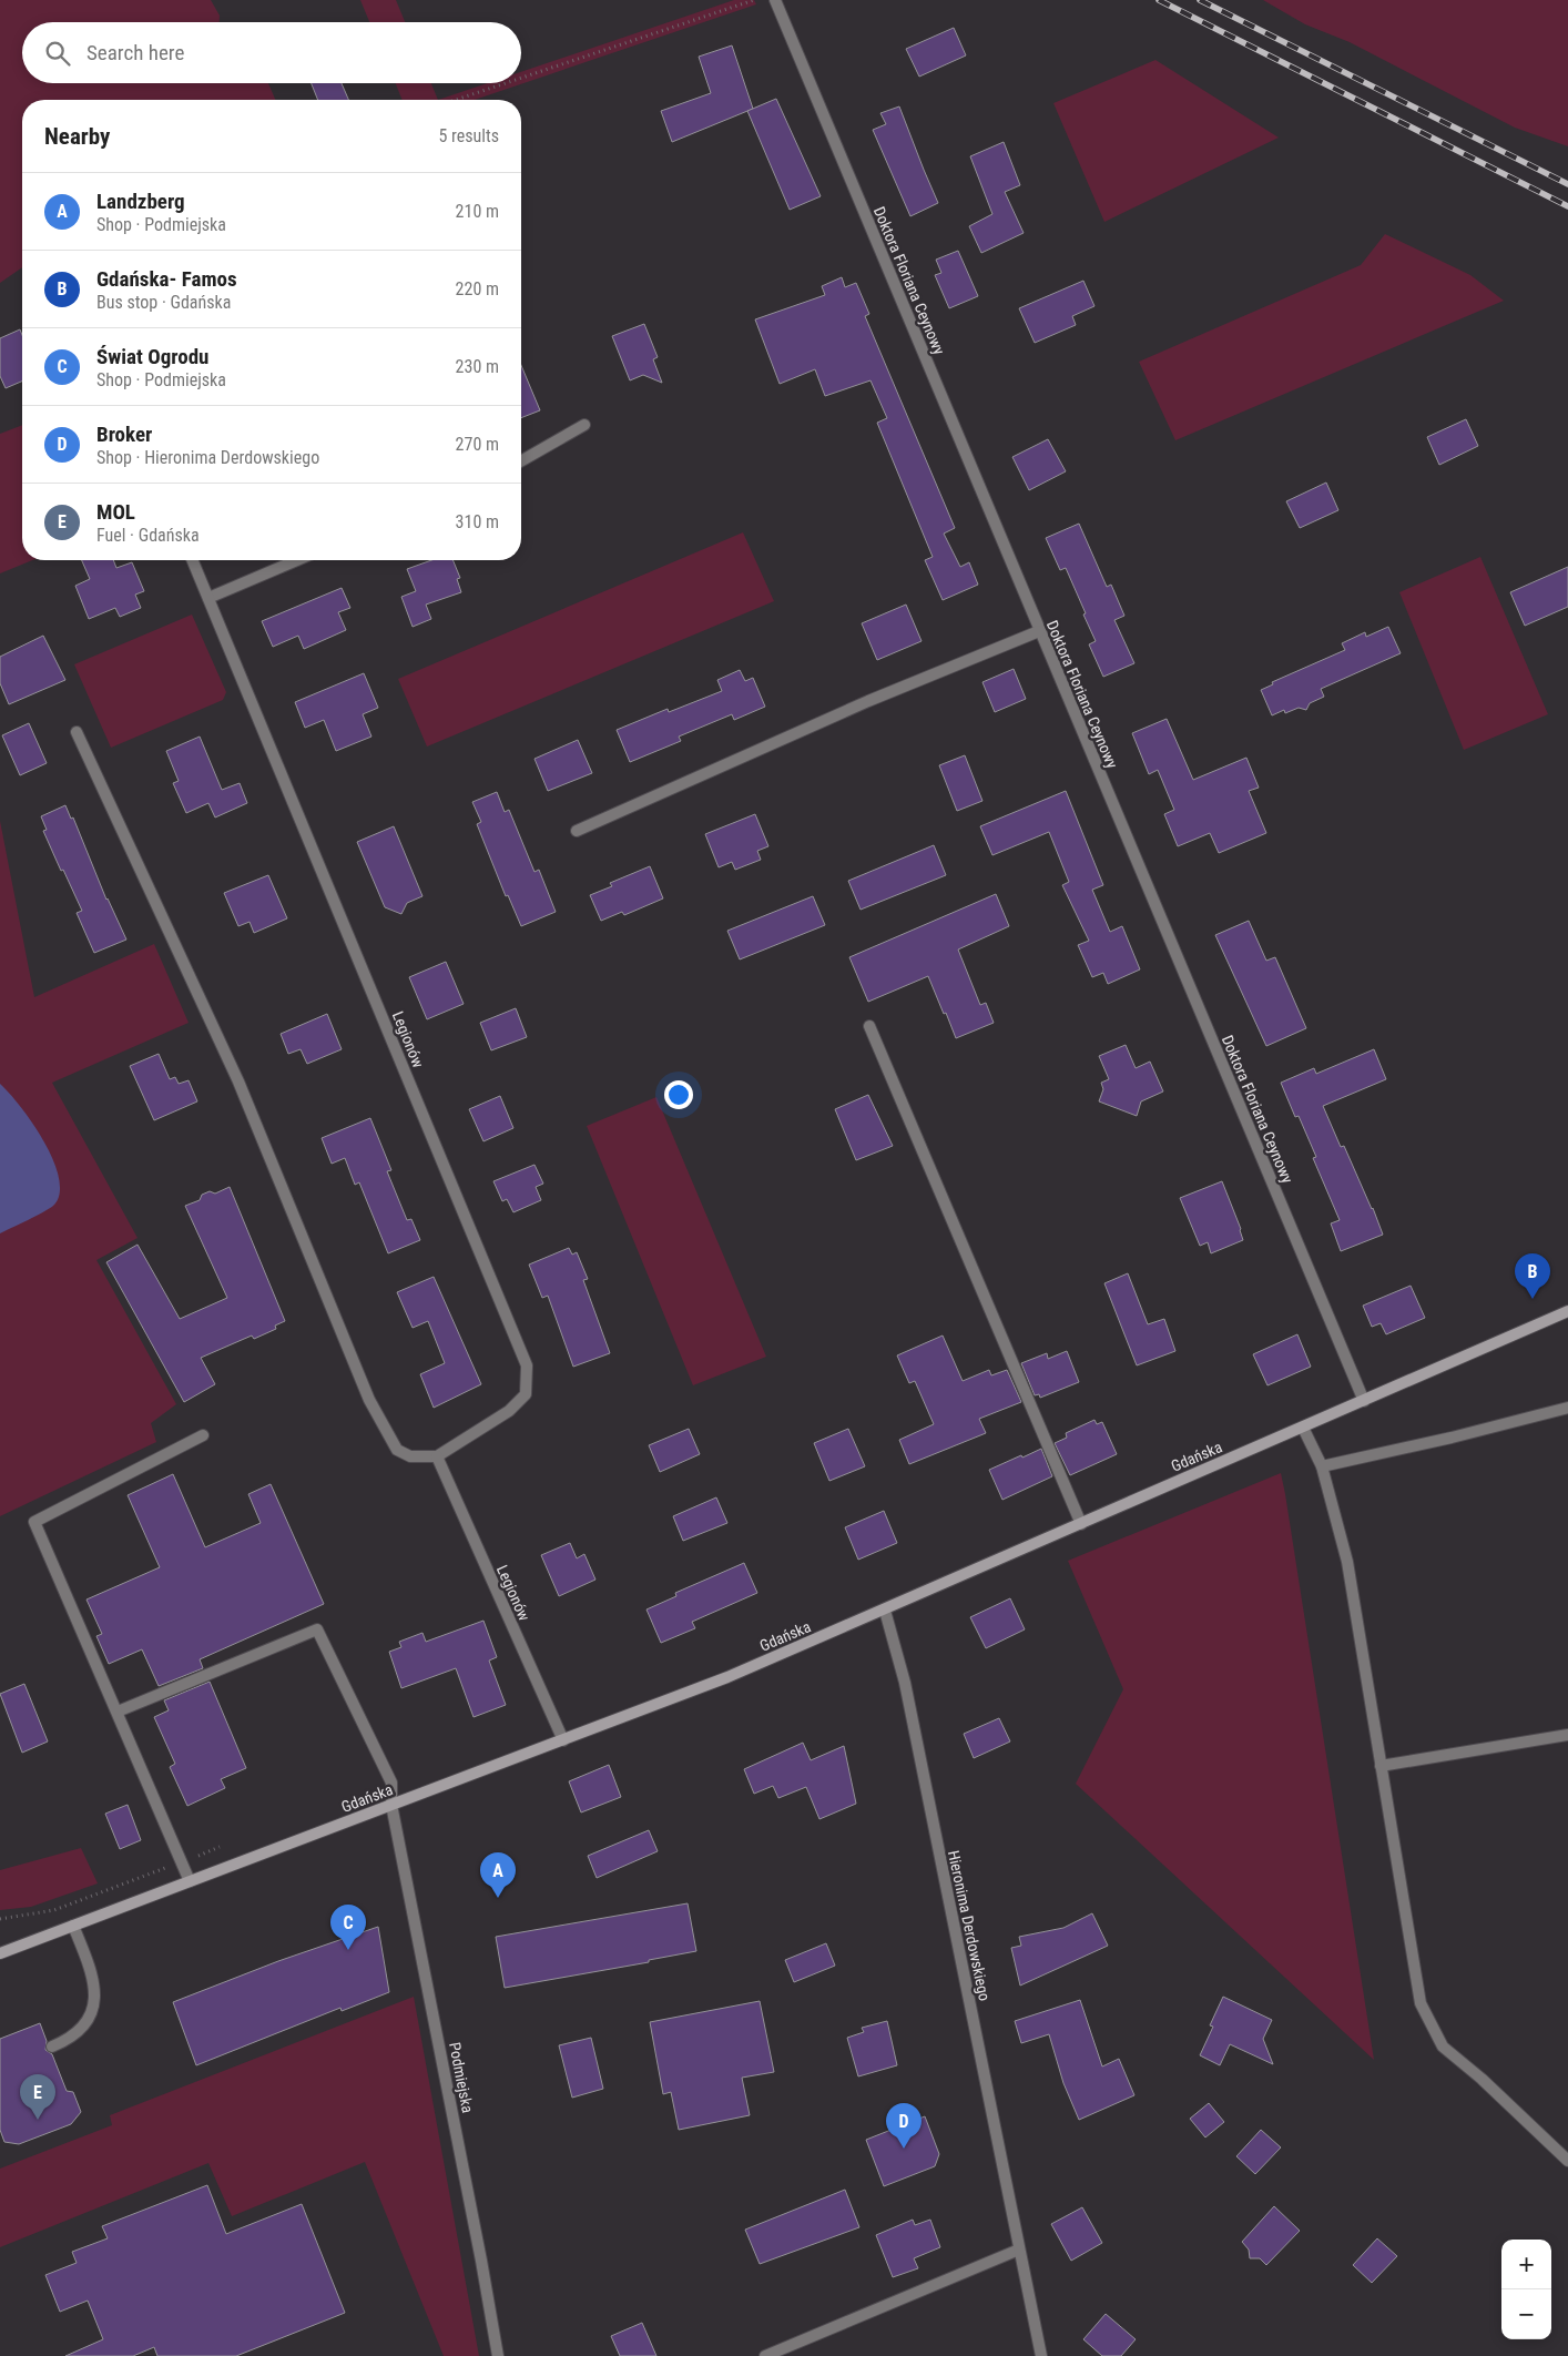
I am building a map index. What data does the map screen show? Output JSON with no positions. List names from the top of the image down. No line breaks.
{"streets":{"main road":["Gdańska"],"street":["Doktora Floriana Ceynowy","Legionów","Hieronima Derdowskiego","Podmiejska"]},"crossings":[["Doktora Floriana Ceynowy","Gdańska"],["Legionów","Gdańska"],["Gdańska","Hieronima Derdowskiego"],["Gdańska","Podmiejska"]],"page":{"search":"Search here","heading":["Nearby","5 results"],"list":[{"mark":"A","name":"Landzberg","note":"Shop · Podmiejska","value":"210 m"},{"mark":"B","name":"Gdańska- Famos","note":"Bus stop · Gdańska","value":"220 m"},{"mark":"C","name":"Świat Ogrodu","note":"Shop · Podmiejska","value":"230 m"},{"mark":"D","name":"Broker","note":"Shop · Hieronima Derdowskiego","value":"270 m"},{"mark":"E","name":"MOL","note":"Fuel · Gdańska","value":"310 m"}],"pins":["B","A","C","E","D"],"map_buttons":["+","−"]}}
